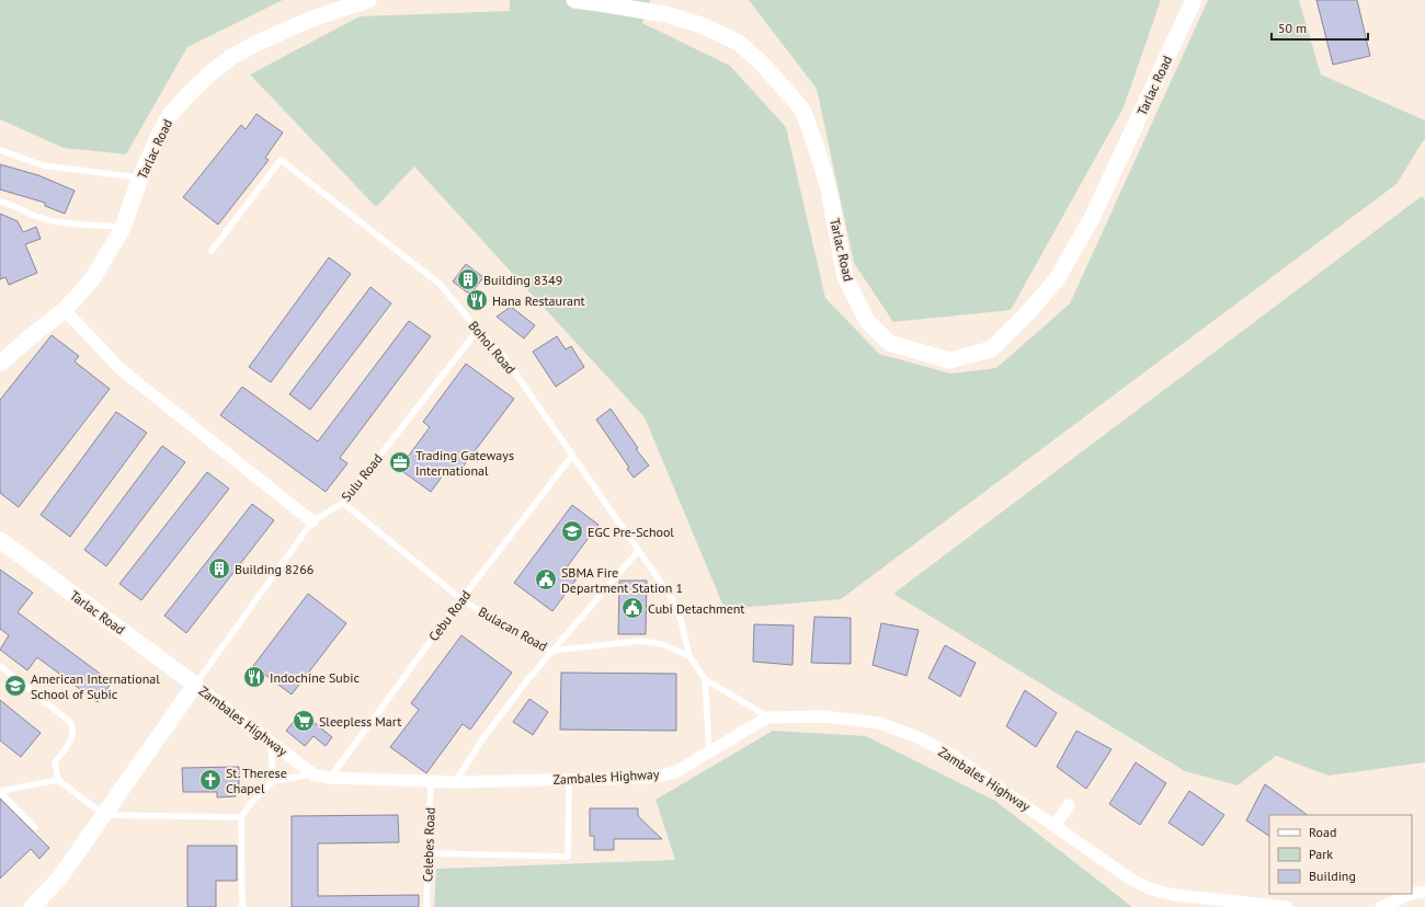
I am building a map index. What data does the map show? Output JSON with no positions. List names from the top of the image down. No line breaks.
{"streets":{"main road":["Tarlac Road","Zambales Highway"],"lane":["Bohol Road","Sulu Road","Cebu Road","Bulacan Road","Celebes Road"]},"crossings":[["Tarlac Road","Sulu Road"],["Tarlac Road","Zambales Highway"],["Bohol Road","Sulu Road"],["Bohol Road","Cebu Road"],["Bohol Road","Bulacan Road"],["Bohol Road","Zambales Highway"],["Sulu Road","Bulacan Road"],["Sulu Road","Zambales Highway"],["Cebu Road","Bulacan Road"],["Cebu Road","Zambales Highway"],["Zambales Highway","Celebes Road"]],"places":{"building":["Building 8349","Building 8266"],"restaurant":["Hana Restaurant","Indochine Subic"],"office":["Trading Gateways International"],"school or university":["EGC Pre-School","American International School of Subic"],"public building":["SBMA Fire Department Station 1","Cubi Detachment"],"supermarket":["Sleepless Mart"],"church":["St. Therese Chapel"]},"legend":["Road","Park","Building"],"scale_bar":"50 m"}
